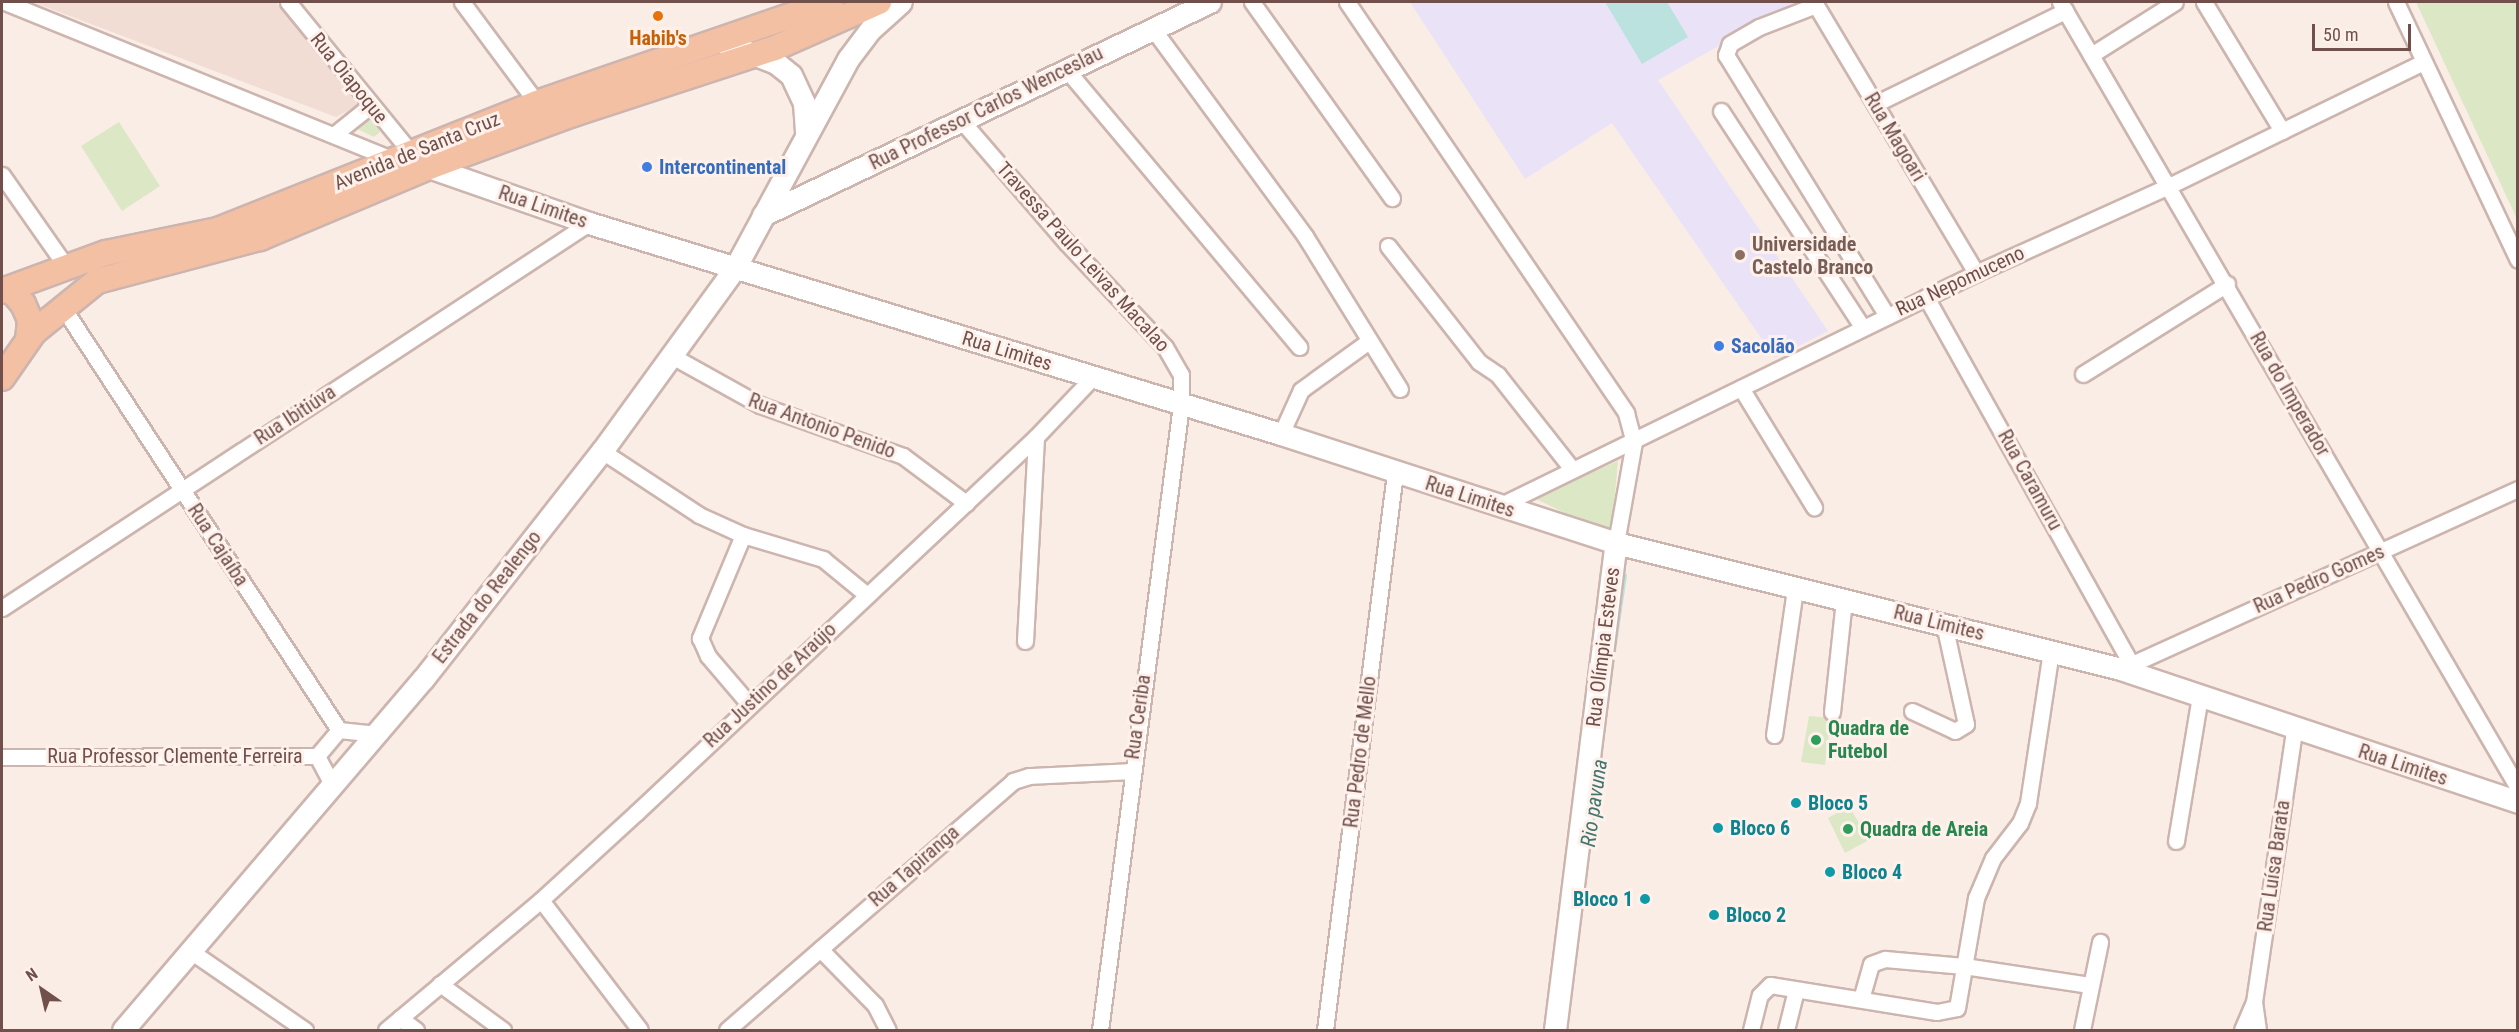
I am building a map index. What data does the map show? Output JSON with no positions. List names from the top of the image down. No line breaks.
{"streets":{"main road":["Avenida de Santa Cruz"],"street":["Rua Oiapoque","Rua Professor Carlos Wenceslau","Rua Magoari","Rua Limites","Travessa Paulo Leivas Macalao","Rua Nepomuceno","Rua do Imperador","Rua Ibitiúva","Rua Antonio Penido","Rua Caramuru","Rua Cajaíba","Rua Pedro Gomes","Estrada do Realengo","Rua Olímpia Esteves","Rua Justino de Araújo","Rua Ceriba","Rua Pedro de Mello","Rua Professor Clemente Ferreira","Rua Tapiranga","Rua Luísa Barata"]},"crossings":[["Rua Oiapoque","Avenida de Santa Cruz"],["Rua Oiapoque","Rua Limites"],["Rua Professor Carlos Wenceslau","Travessa Paulo Leivas Macalao"],["Rua Professor Carlos Wenceslau","Estrada do Realengo"],["Rua Magoari","Rua Nepomuceno"],["Avenida de Santa Cruz","Rua Limites"],["Avenida de Santa Cruz","Rua Cajaíba"],["Rua Limites","Travessa Paulo Leivas Macalao"],["Rua Limites","Rua Nepomuceno"],["Rua Limites","Rua Ibitiúva"],["Rua Limites","Rua Caramuru"],["Rua Limites","Rua Pedro Gomes"],["Rua Limites","Estrada do Realengo"],["Rua Limites","Rua Olímpia Esteves"],["Rua Limites","Rua Justino de Araújo"],["Rua Limites","Rua Ceriba"],["Rua Limites","Rua Pedro de Mello"],["Rua Limites","Rua Luísa Barata"],["Travessa Paulo Leivas Macalao","Rua Ceriba"],["Rua Nepomuceno","Rua do Imperador"],["Rua Nepomuceno","Rua Caramuru"],["Rua Nepomuceno","Rua Olímpia Esteves"],["Rua do Imperador","Rua Pedro Gomes"],["Rua Ibitiúva","Rua Cajaíba"],["Rua Antonio Penido","Estrada do Realengo"],["Rua Antonio Penido","Rua Justino de Araújo"],["Rua Caramuru","Rua Pedro Gomes"],["Estrada do Realengo","Rua Professor Clemente Ferreira"],["Rua Ceriba","Rua Tapiranga"]],"water":["Rio pavuna"],"places":["Habib's","Intercontinental","Universidade Castelo Branco","Sacolão","Quadra de Futebol","Bloco 5","Bloco 6","Quadra de Areia","Bloco 4","Bloco 1","Bloco 2"],"scale_bar":"50 m","north":"top left"}
